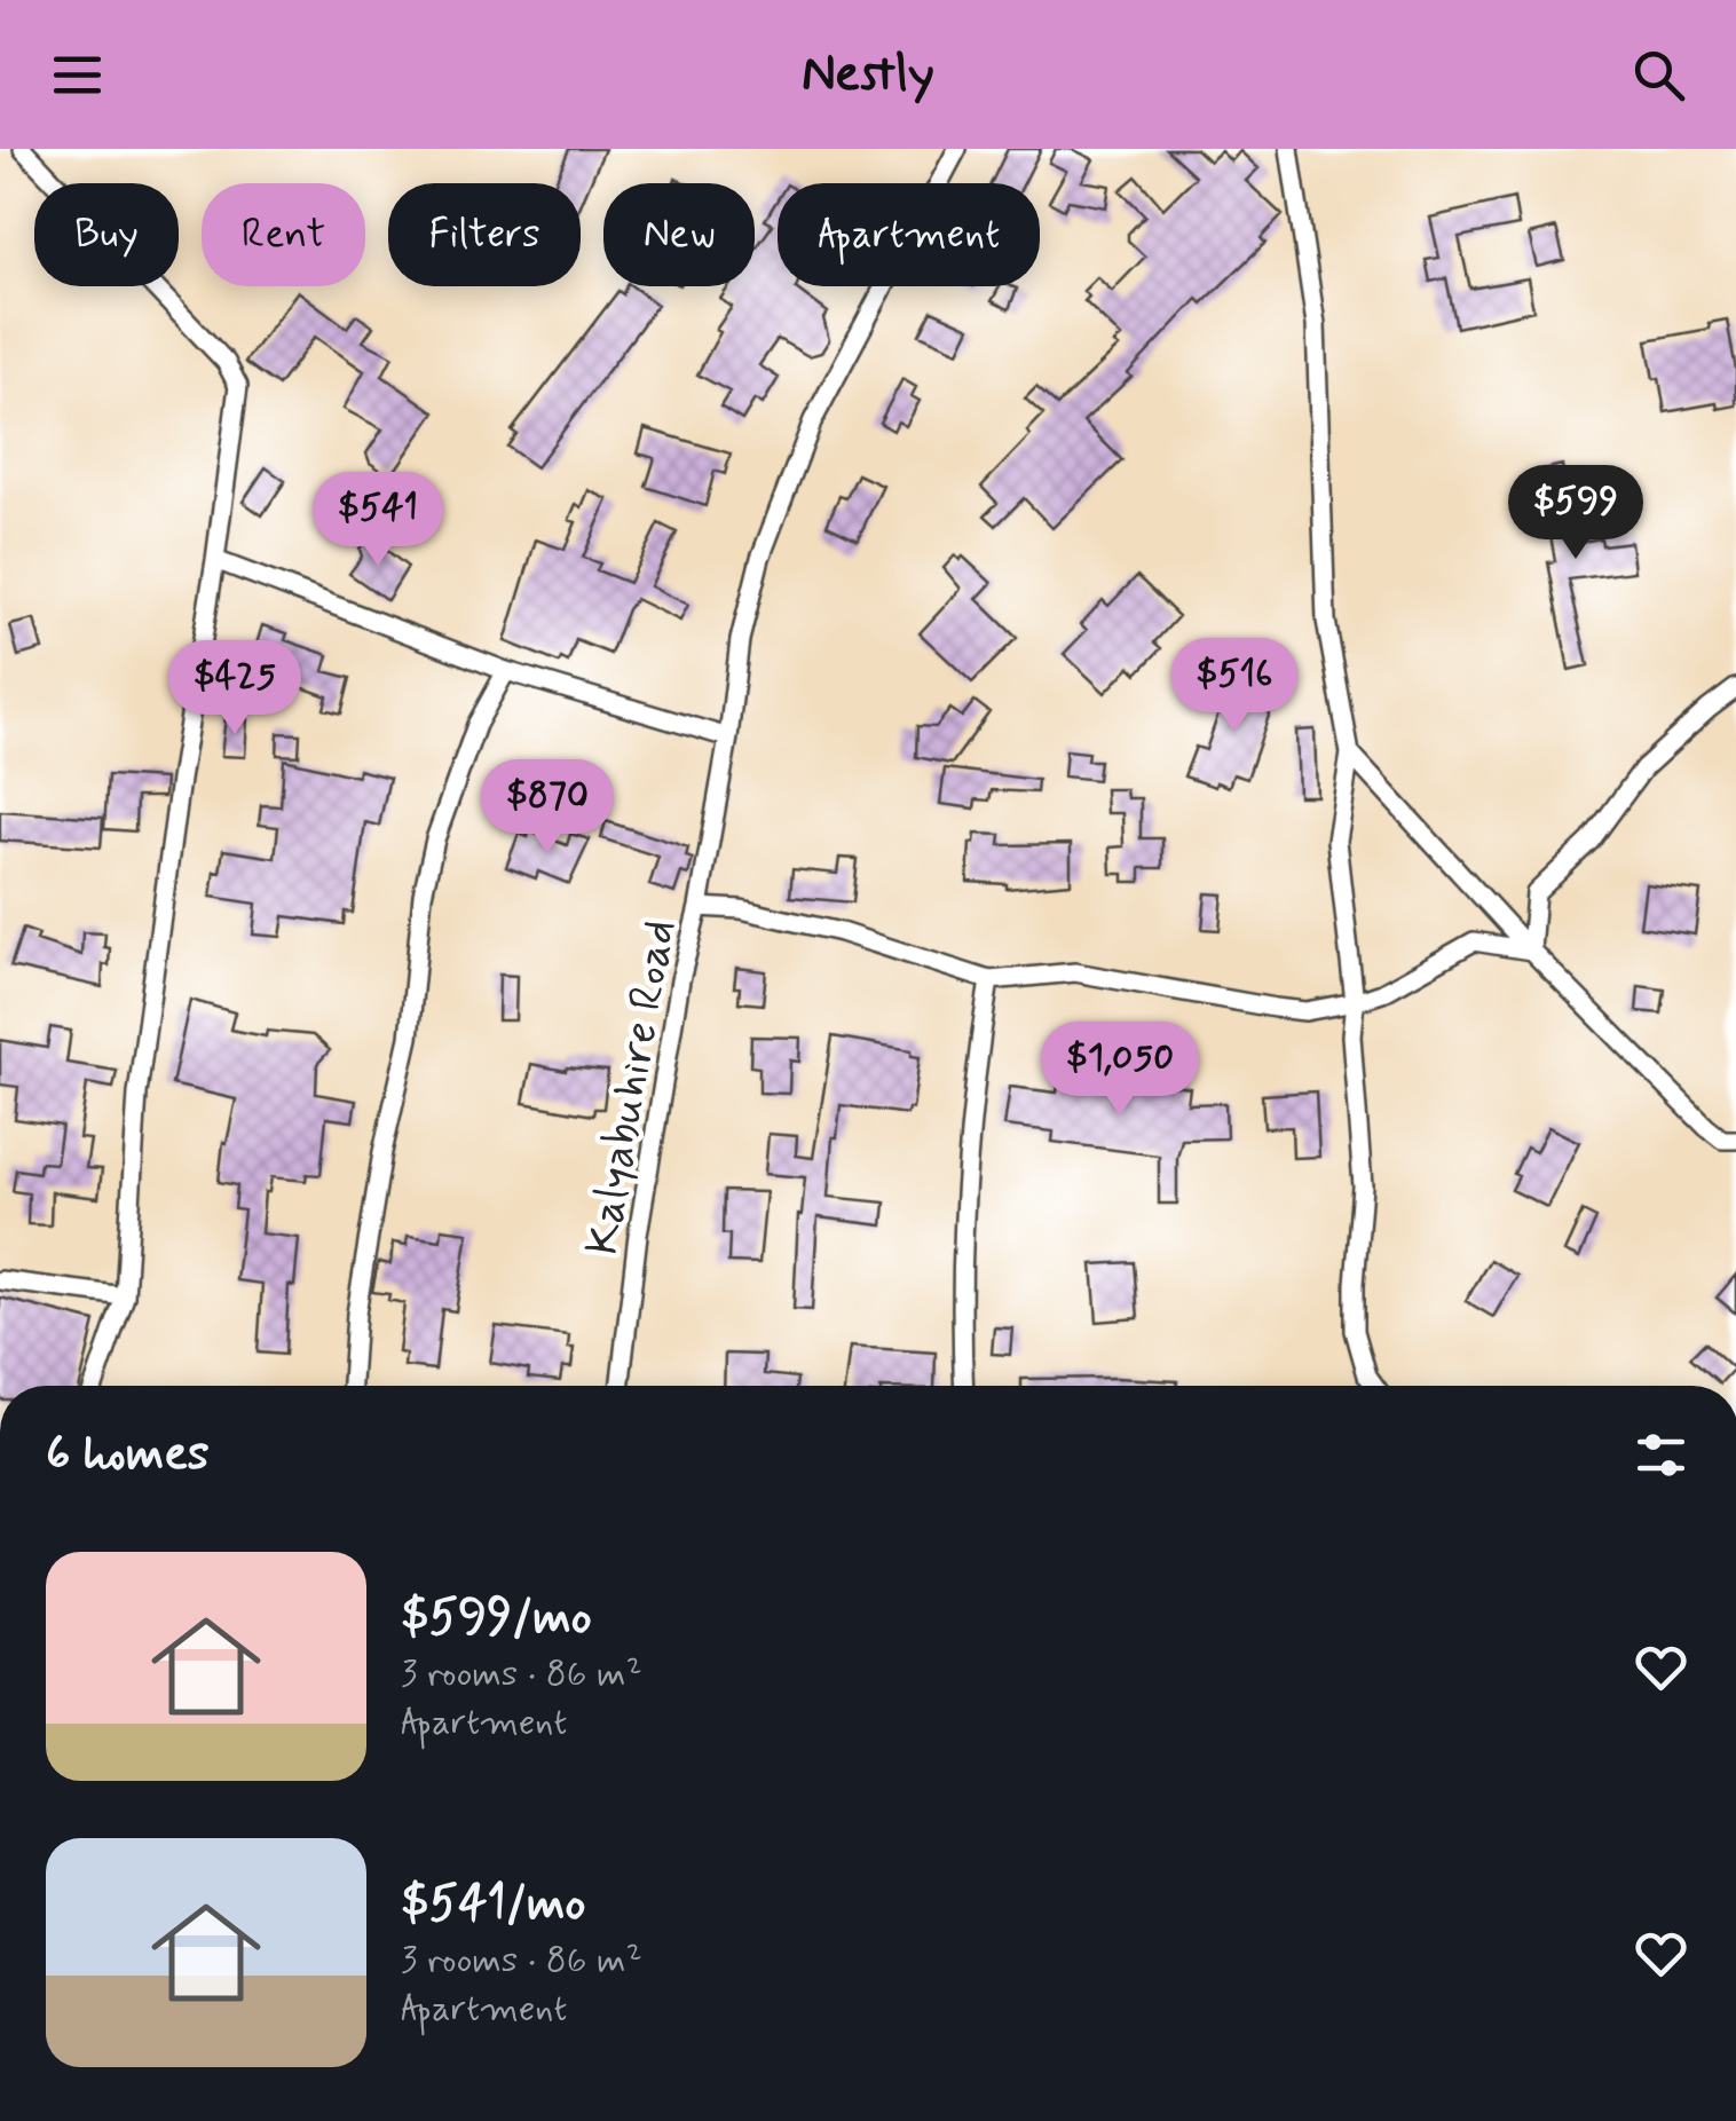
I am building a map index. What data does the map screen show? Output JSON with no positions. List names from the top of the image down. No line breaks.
{"streets":{"street":["Kalyabuhire Road"]},"page":{"header":"Nestly","chip":["Buy","Rent","Filters","New","Apartment"],"price":["$599","$541","$516","$425","$870","$1,050"],"heading":"6 homes","list":[{"name":"$599/mo","note":"3 rooms · 86 m² · Apartment"},{"name":"$541/mo","note":"3 rooms · 86 m² · Apartment"}]}}
